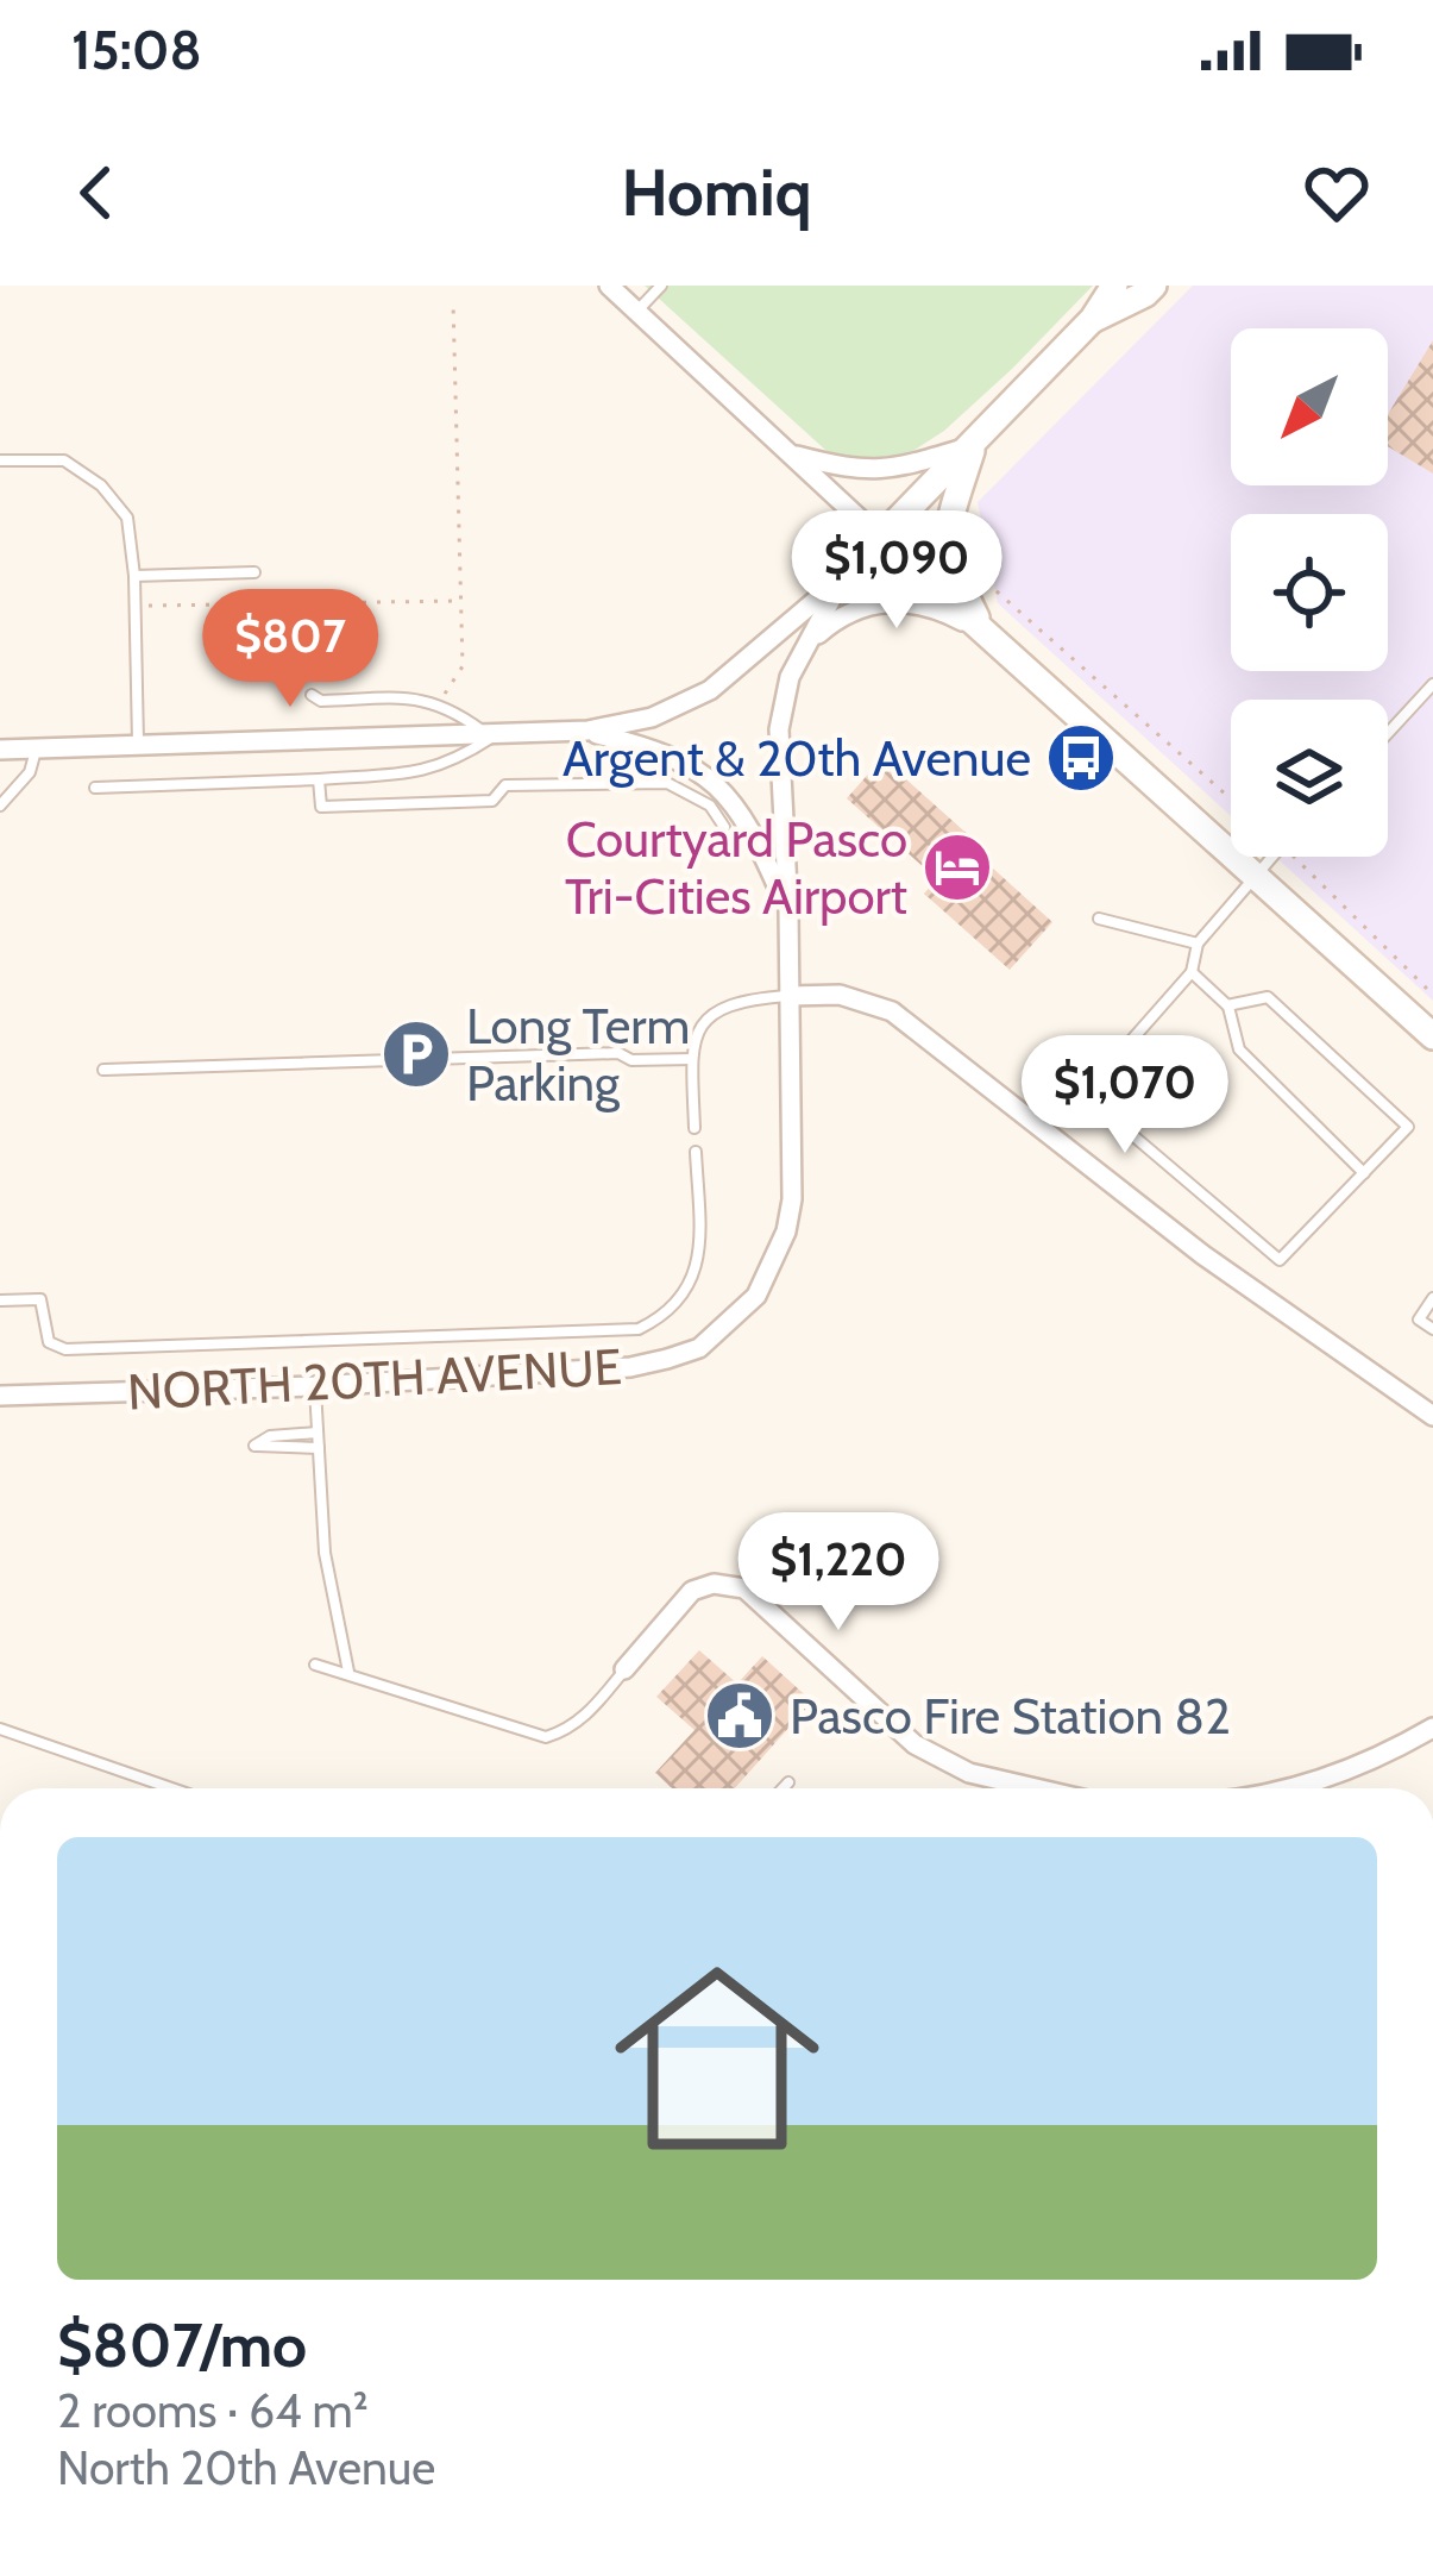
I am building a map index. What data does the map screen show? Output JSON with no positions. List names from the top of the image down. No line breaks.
{"streets":{"street":["NORTH 20TH AVENUE"]},"places":{"bus stop":["Argent & 20th Avenue"],"hotel":["Courtyard Pasco Tri-Cities Airport"],"parking":["Long Term Parking"],"public building":["Pasco Fire Station 82"]},"north":"bottom left","page":{"status":"15:08","header":"Homiq","price":["$1,090","$807","$1,070","$1,220"],"list":[{"name":"$807/mo","note":"2 rooms · 64 m² · North 20th Avenue"}]}}
